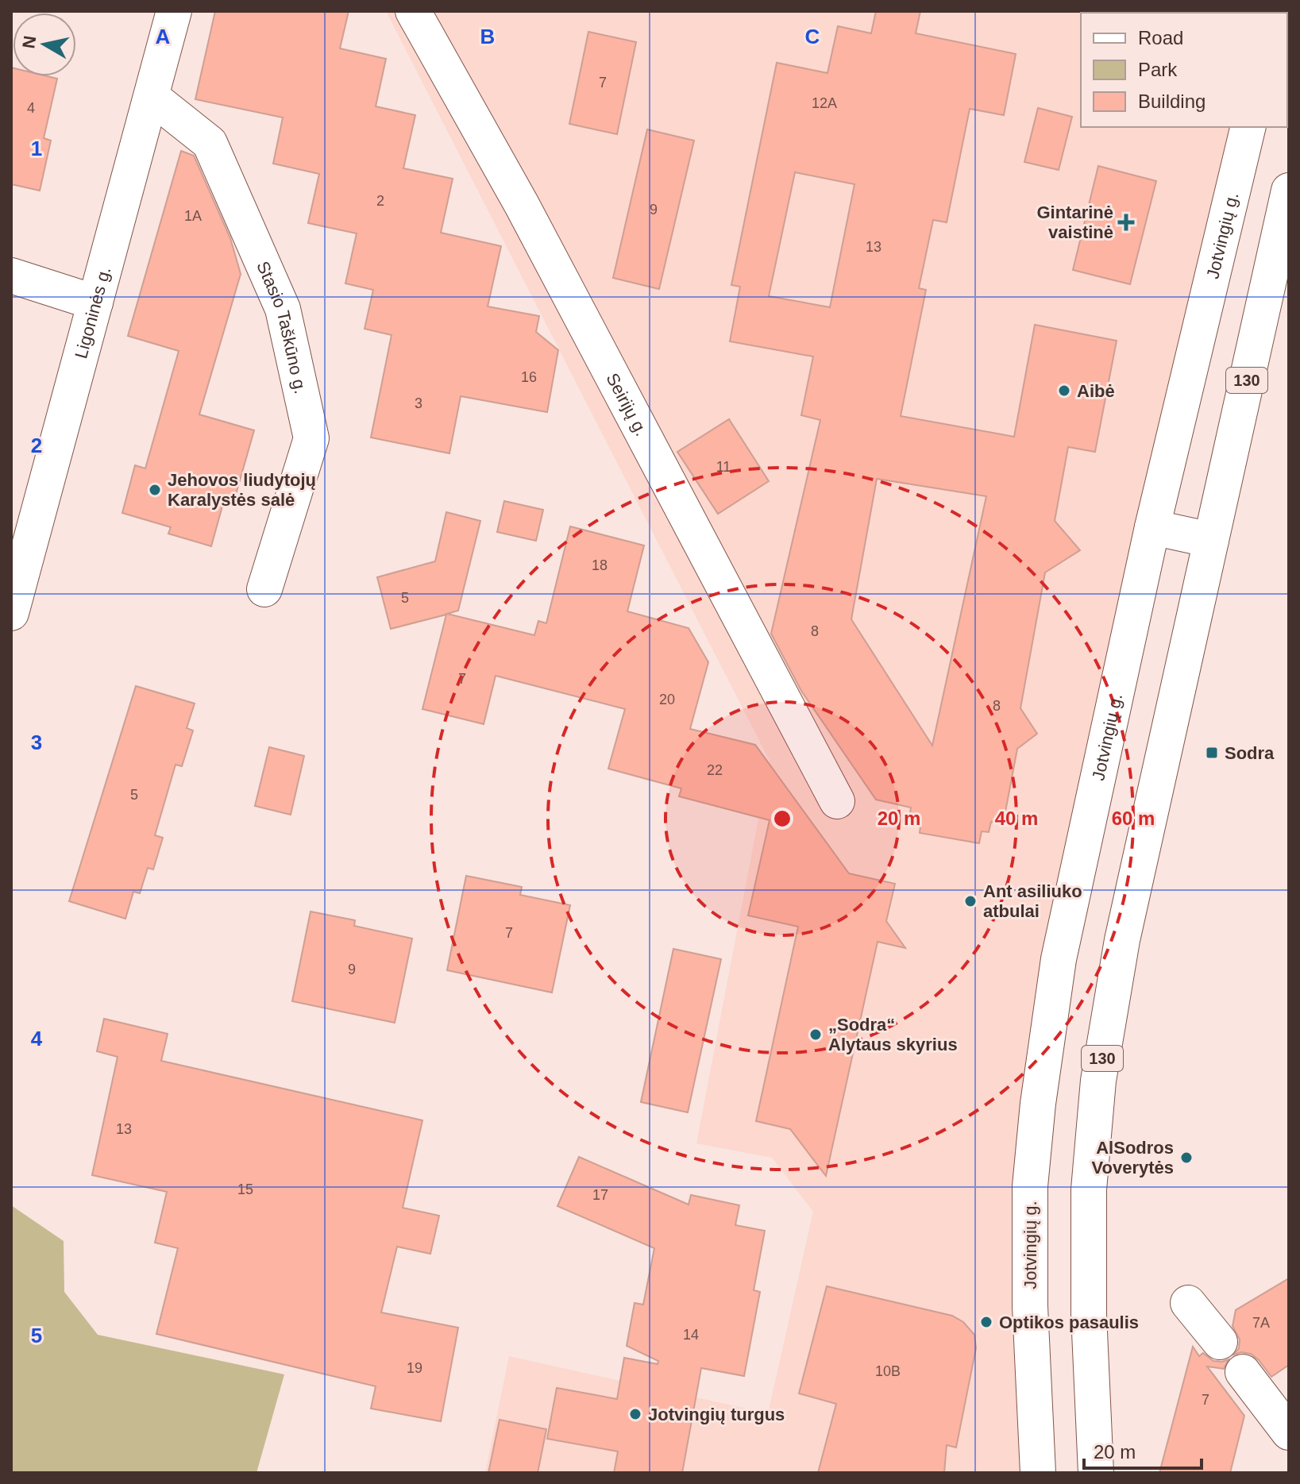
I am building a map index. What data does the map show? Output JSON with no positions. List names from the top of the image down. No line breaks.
{"streets":{"main road":["Jotvingių g.","Ligoninės g.","Stasio Taškūno g.","130","Seirijų g."]},"crossings":[["Ligoninės g.","Stasio Taškūno g."]],"places":{"health":["Gintarinė vaistinė"],"other":["Aibė","Jehovos liudytojų Karalystės salė","Ant asiliuko atbulai","„Sodra“ Alytaus skyrius","AlSodros Voverytės","Optikos pasaulis","Jotvingių turgus"],"transit":["Sodra"]},"house_numbers":["7","12A","4","2","9","1A","13","16","3","11","18","5","8","7","20","8","22","5","7","9","13","15","17","7A","14","19","10B","7"],"legend":["Road","Park","Building"],"scale_bar":"20 m","north":"left","grid":{"columns":["A","B","C"],"rows":["1","2","3","4","5"]},"rings":["20 m","40 m","60 m"]}
